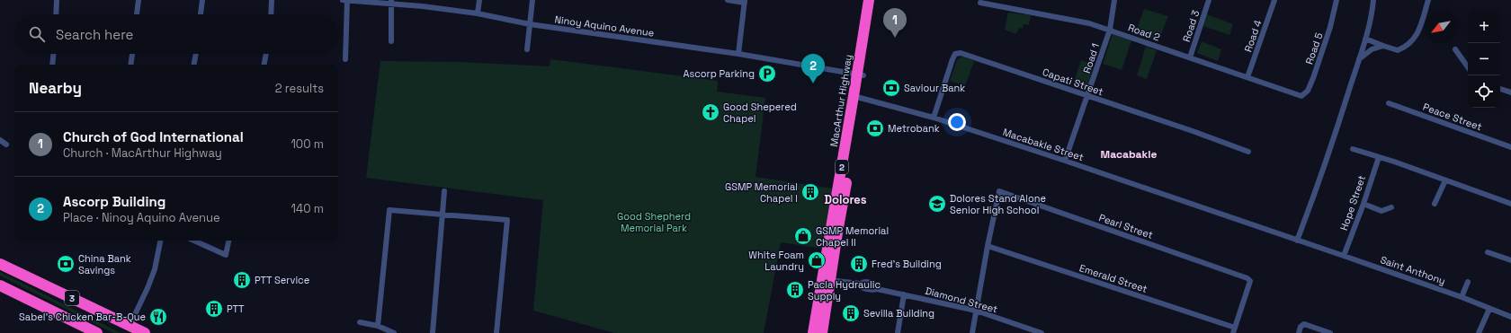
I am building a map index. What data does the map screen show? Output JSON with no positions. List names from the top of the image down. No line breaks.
{"streets":{"highway":["MacArthur Highway","2","3"],"street":["Ninoy Aquino Avenue","Road 3","Road 2","Road 4","Road 5","Road 1","Capati Street","Peace Street","Macabakle Street","Hope Street","Pearl Street","Saint Anthony","Emerald Street","Diamond Street"]},"crossings":[["Ninoy Aquino Avenue","MacArthur Highway"],["Road 3","Road 2"],["Road 2","Road 4"],["Road 2","Road 5"],["Road 2","Road 1"],["Road 1","Capati Street"],["Road 1","Macabakle Street"],["Capati Street","Macabakle Street"],["MacArthur Highway","Macabakle Street"],["MacArthur Highway","Diamond Street"],["Macabakle Street","Saint Anthony"],["Hope Street","Saint Anthony"],["Pearl Street","Emerald Street"]],"districts":["Macabakle","Dolores"],"parks":["Good Shepherd Memorial Park"],"places":{"parking":["Ascorp Parking"],"bank":["Saviour Bank","Metrobank","China Bank Savings"],"church":["Good Shepered Chapel"],"building":["GSMP Memorial Chapel I","Fred's Building","PTT Service","Pacla Hydraulic Supply","PTT","Sevilla Building"],"school or university":["Dolores Stand Alone Senior High School"],"shop":["GSMP Memorial Chapel II","White Foam Laundry"],"restaurant":["Sabel's Chicken Bar-B-Que"]},"north":"bottom left","page":{"pins":["1","2"],"map_buttons":["+","−"],"search":"Search here","heading":["Nearby","2 results"],"list":[{"mark":"1","name":"Church of God International","note":"Church · MacArthur Highway","value":"100 m"},{"mark":"2","name":"Ascorp Building","note":"Place · Ninoy Aquino Avenue","value":"140 m"}]}}
